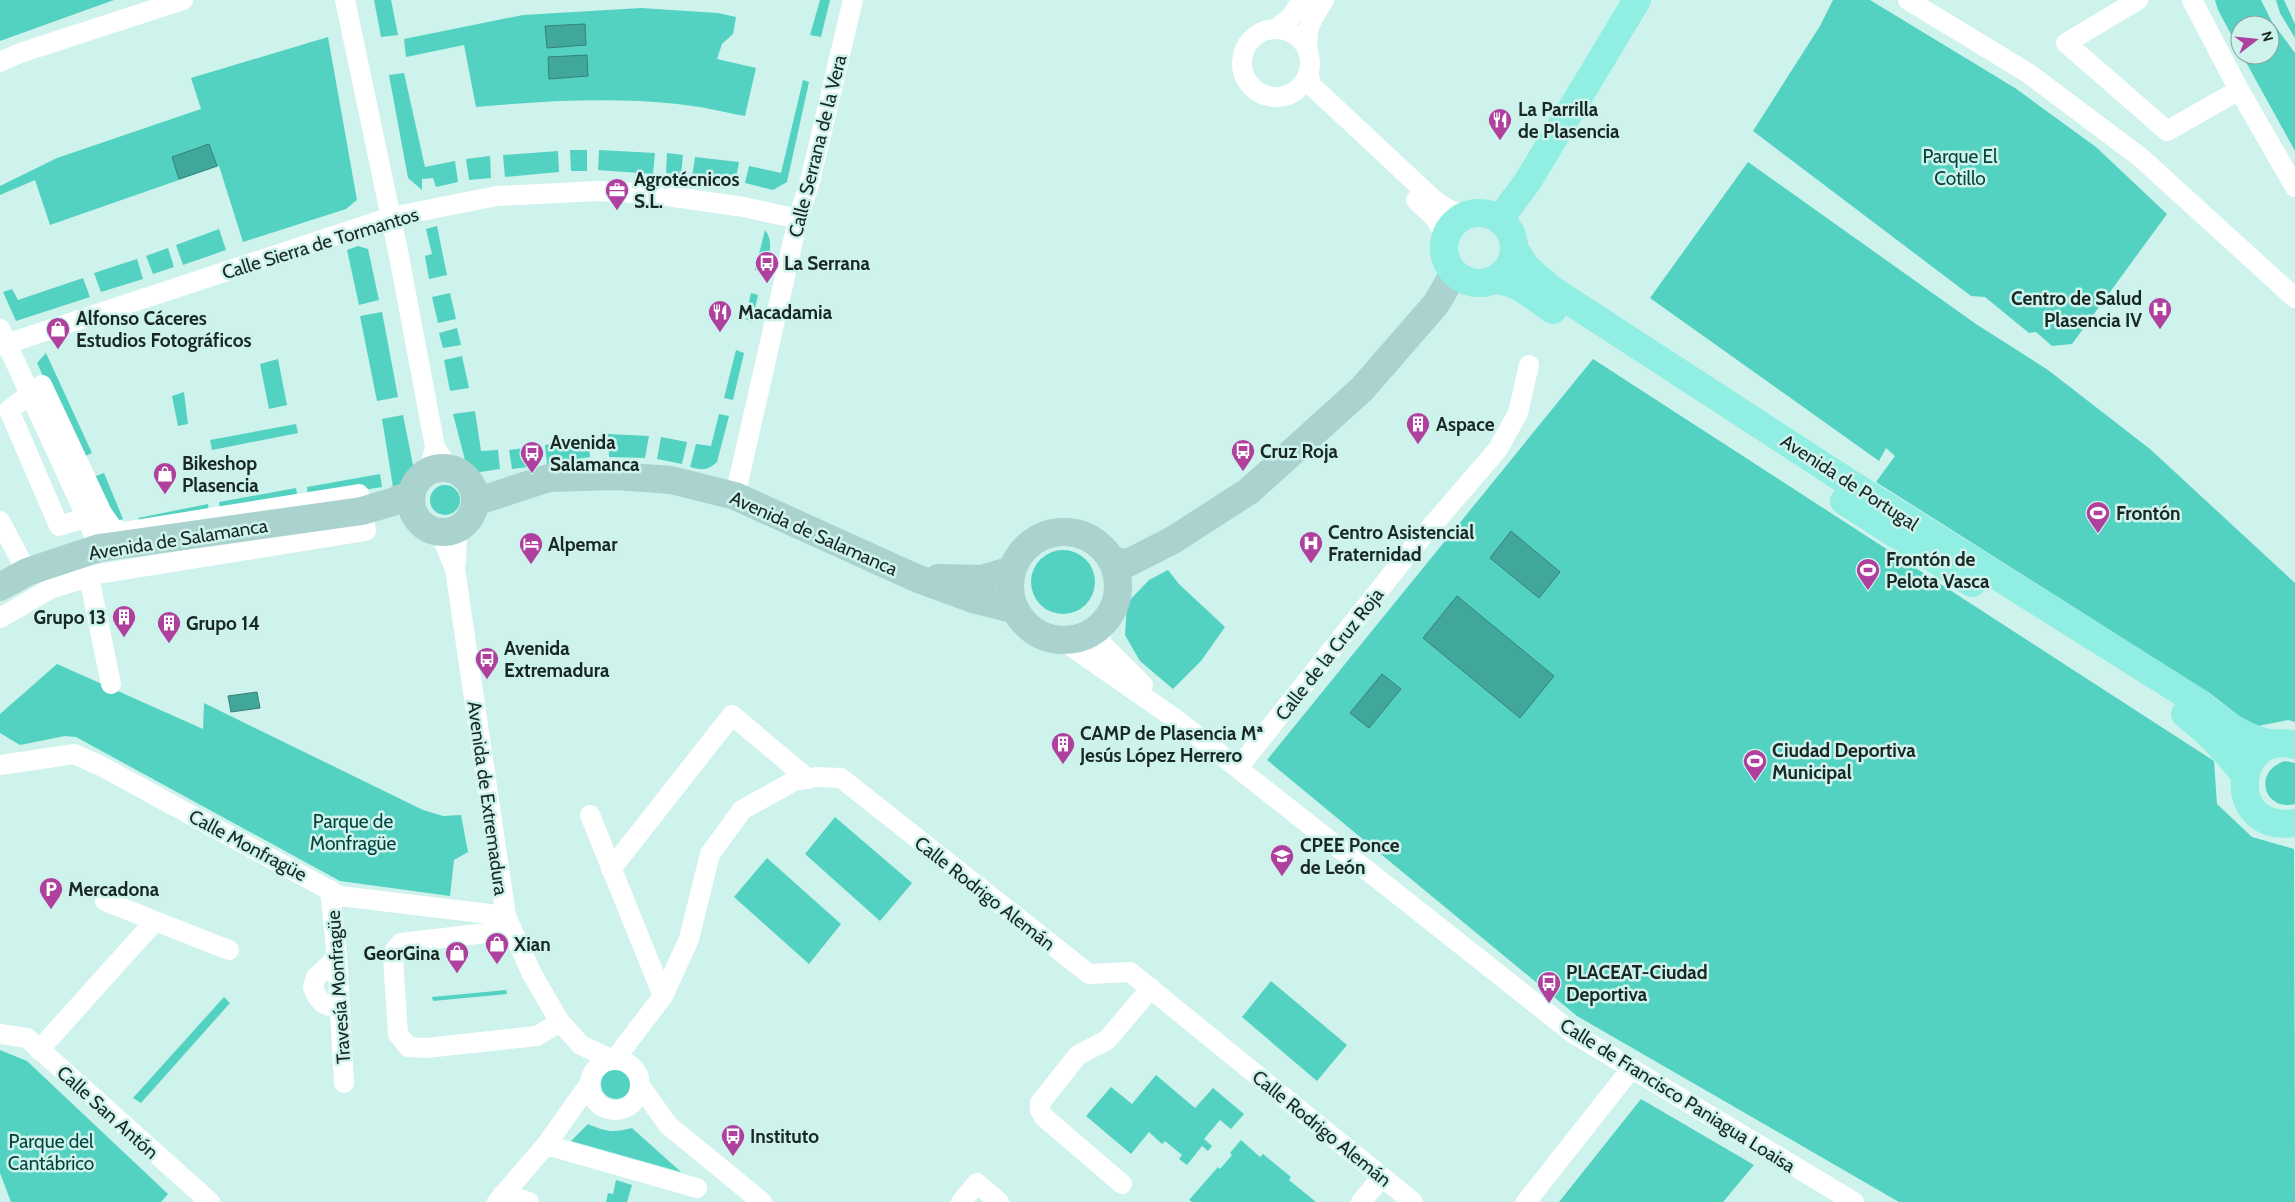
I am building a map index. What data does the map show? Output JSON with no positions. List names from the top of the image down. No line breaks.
{"streets":{"main road":["Avenida de Portugal","Avenida de Salamanca"],"street":["Calle Serrana de la Vera","Calle Sierra de Tormantos","Calle de la Cruz Roja","Avenida de Extremadura","Calle Monfragüe","Calle Rodrigo Alemán","Travesía Monfragüe","Calle de Francisco Paniagua Loaisa","Calle San Antón"]},"crossings":[["Calle Serrana de la Vera","Calle Sierra de Tormantos"],["Calle Serrana de la Vera","Avenida de Salamanca"],["Avenida de Salamanca","Avenida de Extremadura"],["Calle de la Cruz Roja","Calle de Francisco Paniagua Loaisa"],["Avenida de Extremadura","Calle Monfragüe"],["Avenida de Extremadura","Calle Rodrigo Alemán"],["Calle Monfragüe","Travesía Monfragüe"]],"parks":["Parque El Cotillo","Parque de Monfragüe","Parque del Cantábrico"],"places":{"restaurant":["La Parrilla de Plasencia","Macadamia"],"office":["Agrotécnicos S.L."],"bus stop":["La Serrana","Cruz Roja","Avenida Salamanca","Avenida Extremadura","PLACEAT-Ciudad Deportiva","Instituto"],"hospital":["Centro de Salud Plasencia IV","Centro Asistencial Fraternidad"],"shop":["Alfonso Cáceres Estudios Fotográficos","Bikeshop Plasencia","Xian","GeorGina"],"building":["Aspace","Grupo 13","Grupo 14","CAMP de Plasencia Mª Jesús López Herrero"],"sports":["Frontón","Frontón de Pelota Vasca","Ciudad Deportiva Municipal"],"hotel":["Alpemar"],"school or university":["CPEE Ponce de León"],"parking":["Mercadona"]},"north":"right"}
